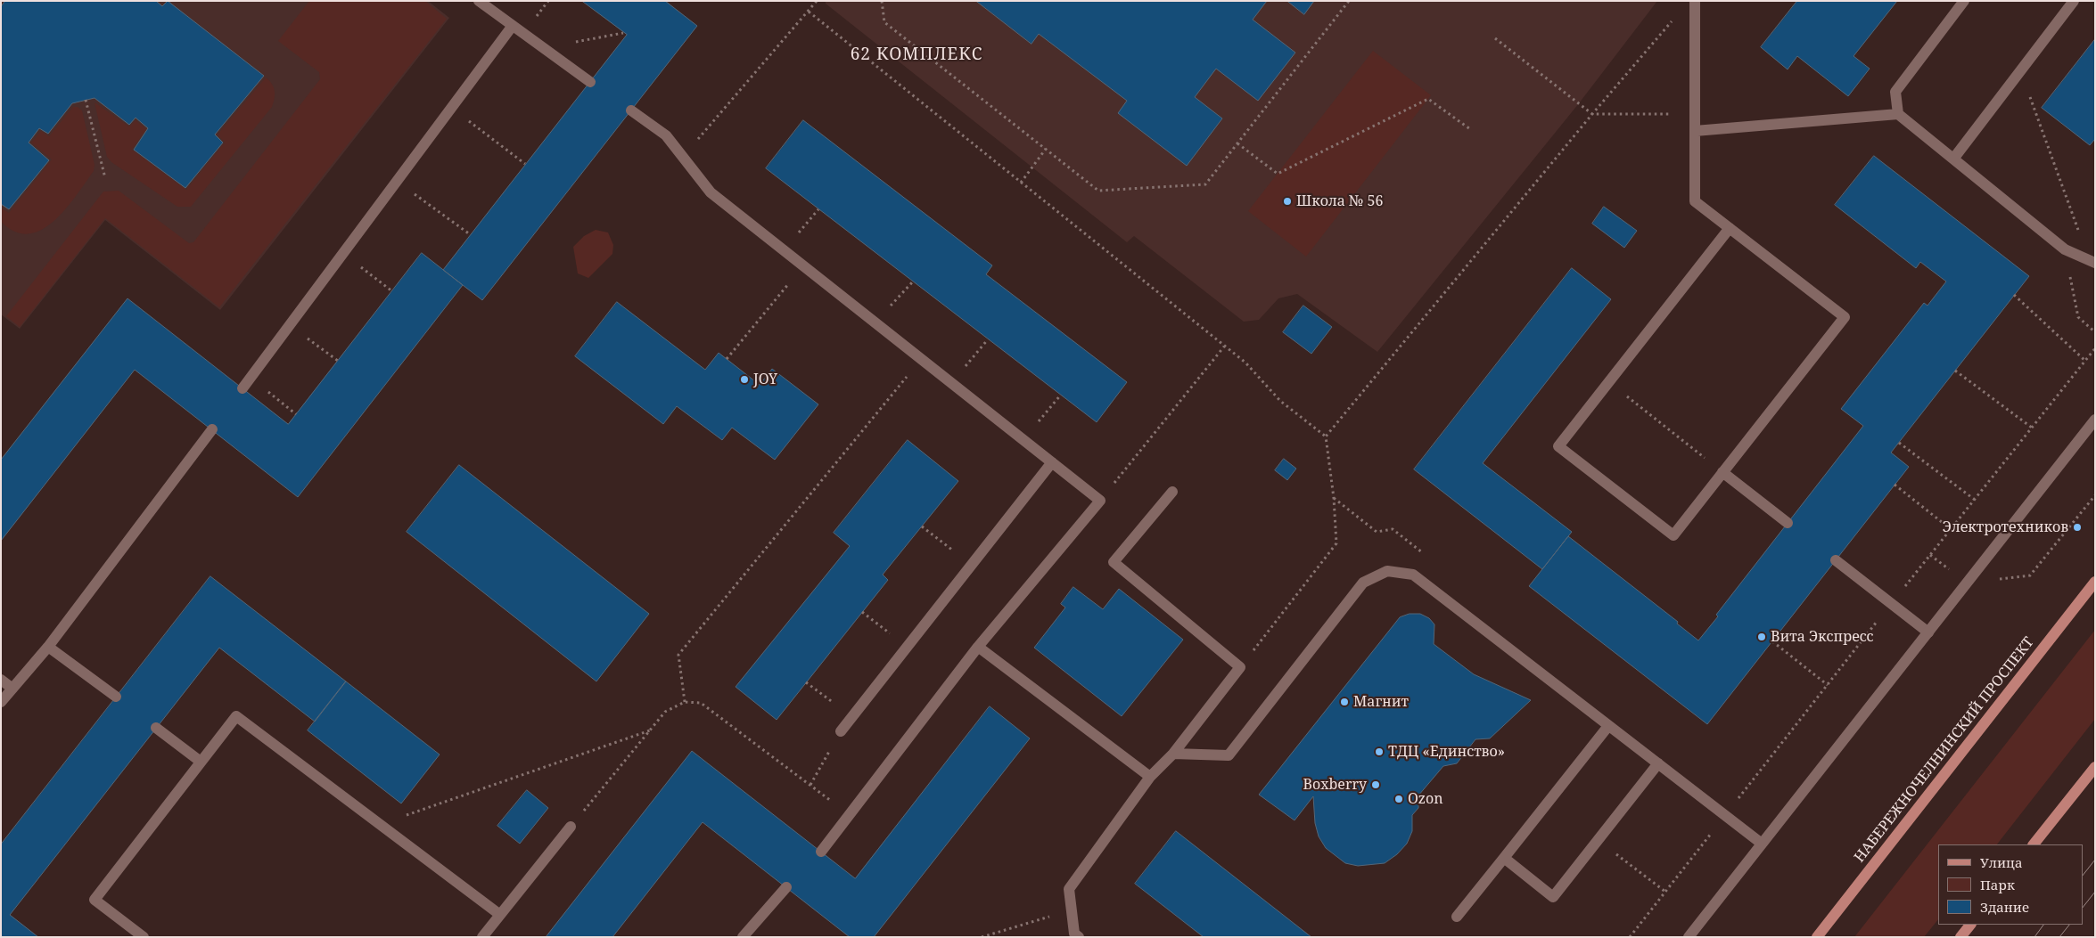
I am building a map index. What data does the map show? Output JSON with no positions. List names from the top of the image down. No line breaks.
{"streets":{"main road":["НАБЕРЕЖНОЧЕЛНИНСКИЙ ПРОСПЕКТ"]},"districts":["62 КОМПЛЕКС"],"places":["Школа № 56","JOY","Электротехников","Вита Экспресс","Магнит","ТДЦ «Единство»","Boxberry","Ozon"],"legend":["Улица","Парк","Здание"]}
